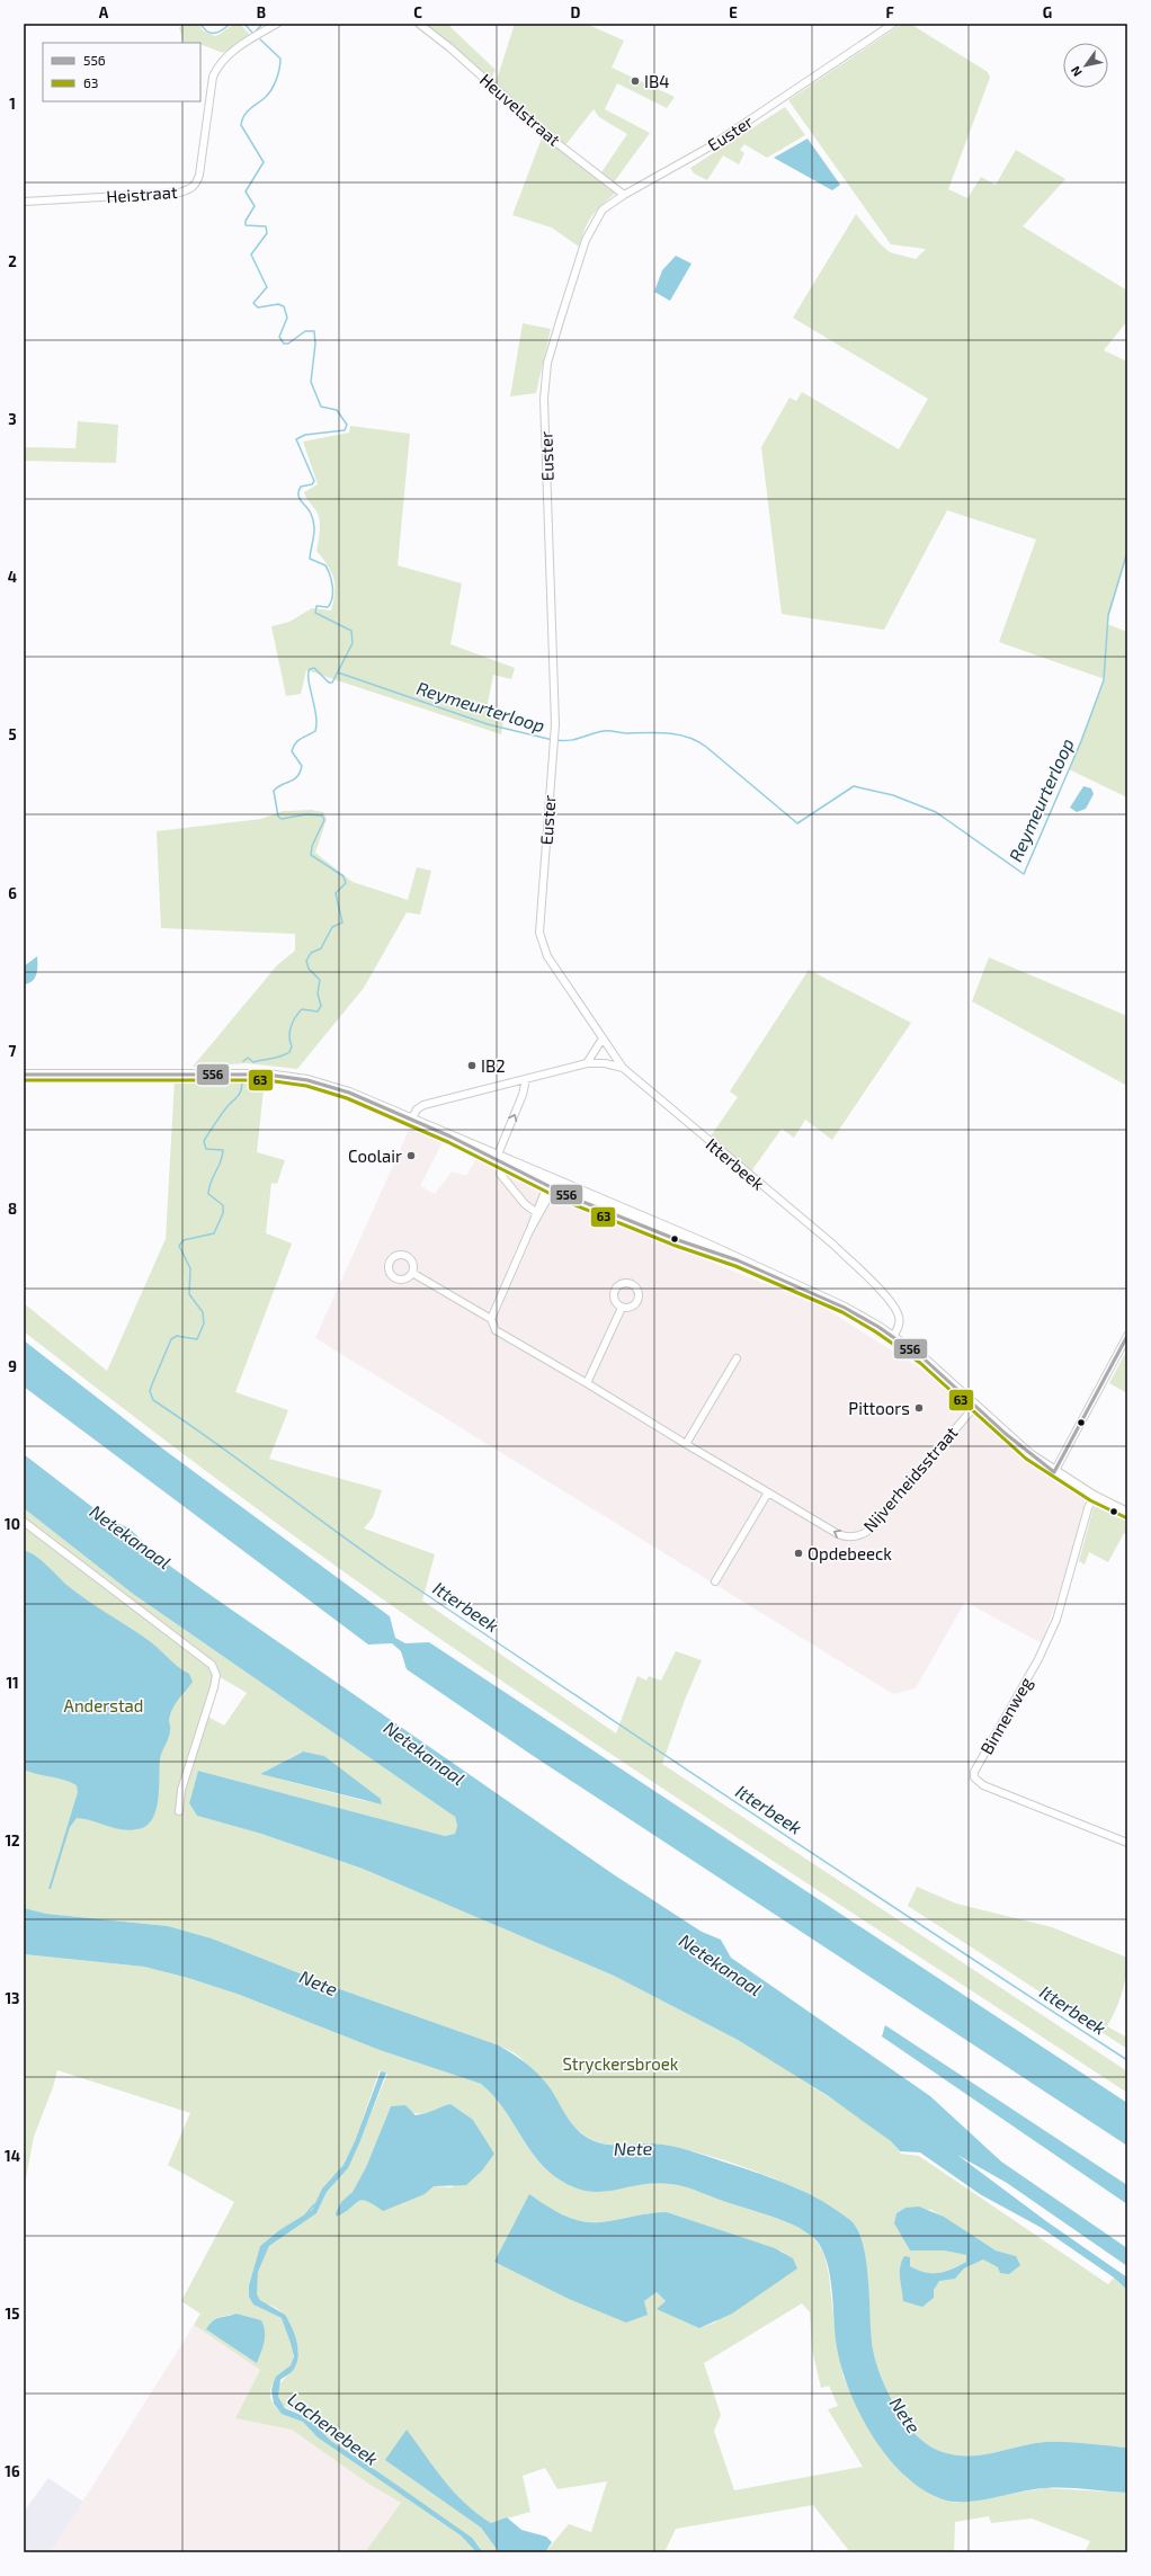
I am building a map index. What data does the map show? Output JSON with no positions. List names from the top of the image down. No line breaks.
{"streets":{"street":["Heuvelstraat","Euster","Heistraat","Itterbeek","Nijverheidsstraat","Binnenweg"]},"crossings":[["Heuvelstraat","Euster"],["Euster","Itterbeek"]],"water":["Reymeurterloop","Netekanaal","Itterbeek","Nete","Lachenebeek"],"parks":["Anderstad","Stryckersbroek"],"places":["IB4","IB2","Coolair","Pittoors","Opdebeeck"],"lines":["transit line 556","transit line 63"],"legend":["556","63"],"north":"bottom left","grid":{"columns":["A","B","C","D","E","F","G"],"rows":["1","2","3","4","5","6","7","8","9","10","11","12","13","14","15","16"]}}
